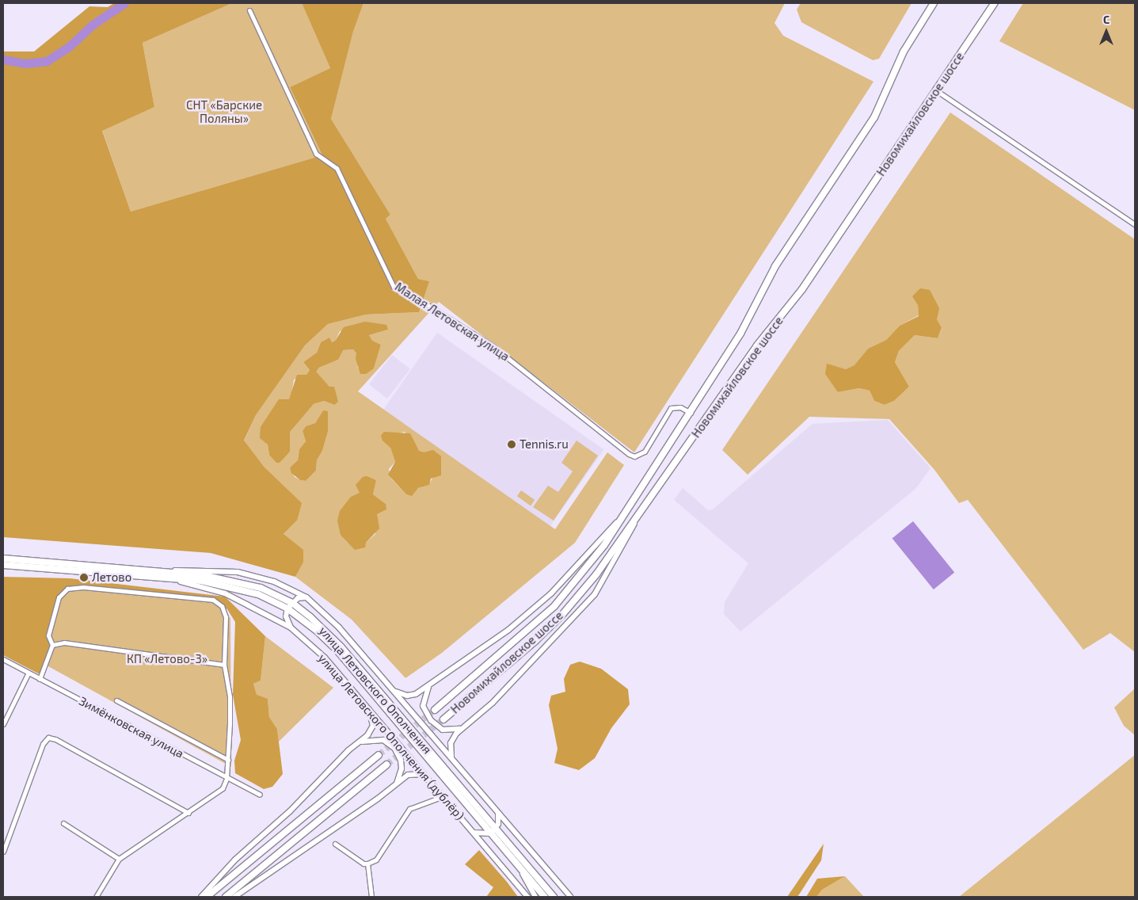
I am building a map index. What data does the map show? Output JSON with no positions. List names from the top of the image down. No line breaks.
{"streets":{"main road":["Новомихайловское шоссе","улица Летовского Ополчения"],"street":["Малая Летовская улица","Зимёнковская улица","улица Летовского Ополчения (дублёр)"]},"crossings":[["Новомихайловское шоссе","Малая Летовская улица"],["улица Летовского Ополчения","улица Летовского Ополчения (дублёр)"]],"parks":["СНТ «Барские Поляны»","КП «Летово-3»"],"places":["Tennis.ru","Летово"],"north":"top"}
